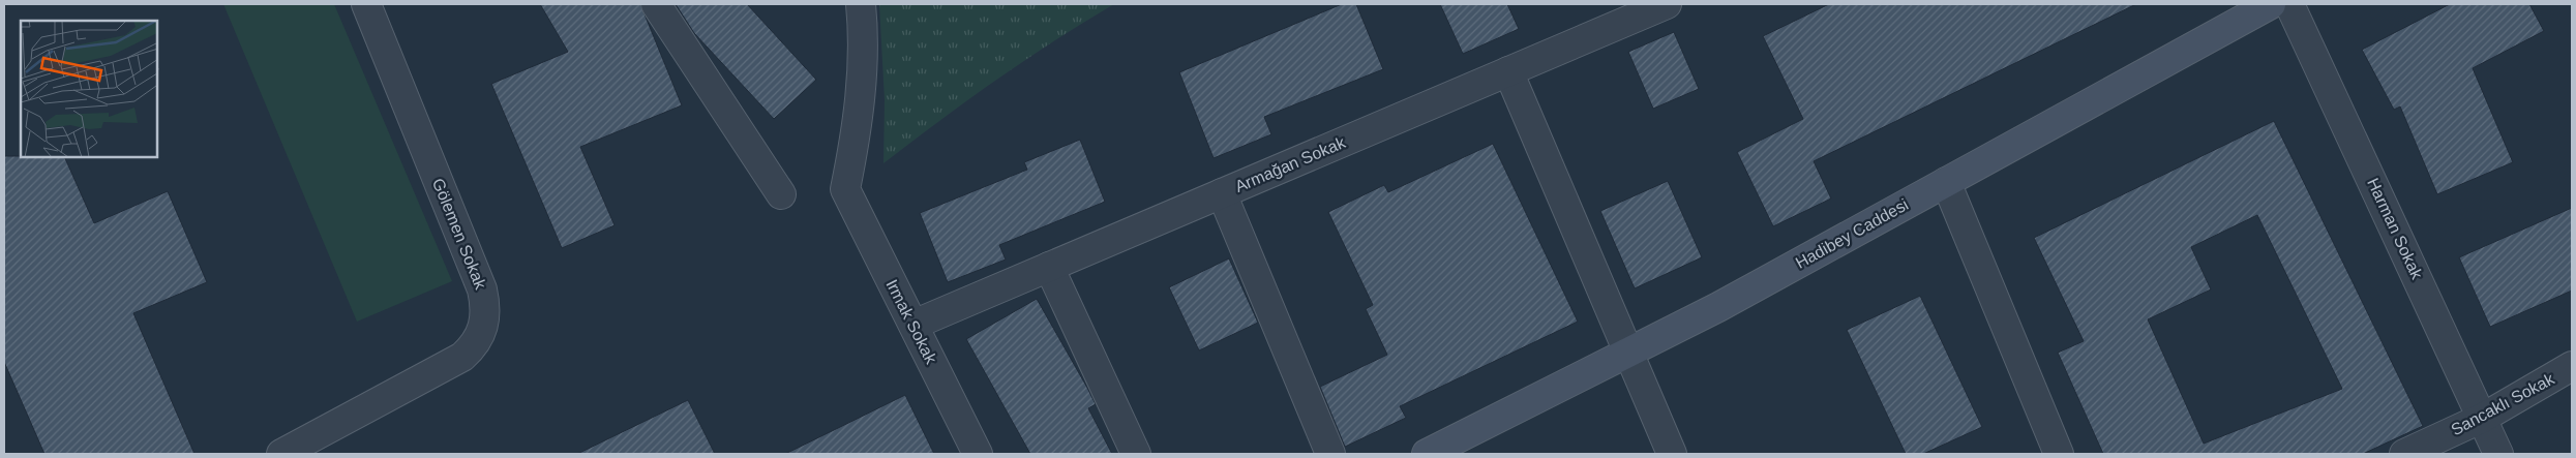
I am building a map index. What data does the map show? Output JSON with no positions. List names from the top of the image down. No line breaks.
{"streets":{"main road":["Hadibey Caddesi"],"street":["Armağan Sokak","Harman Sokak","Gölemen Sokak","Irmak Sokak","Sancaklı Sokak"]},"crossings":[["Armağan Sokak","Irmak Sokak"],["Harman Sokak","Sancaklı Sokak"]]}
